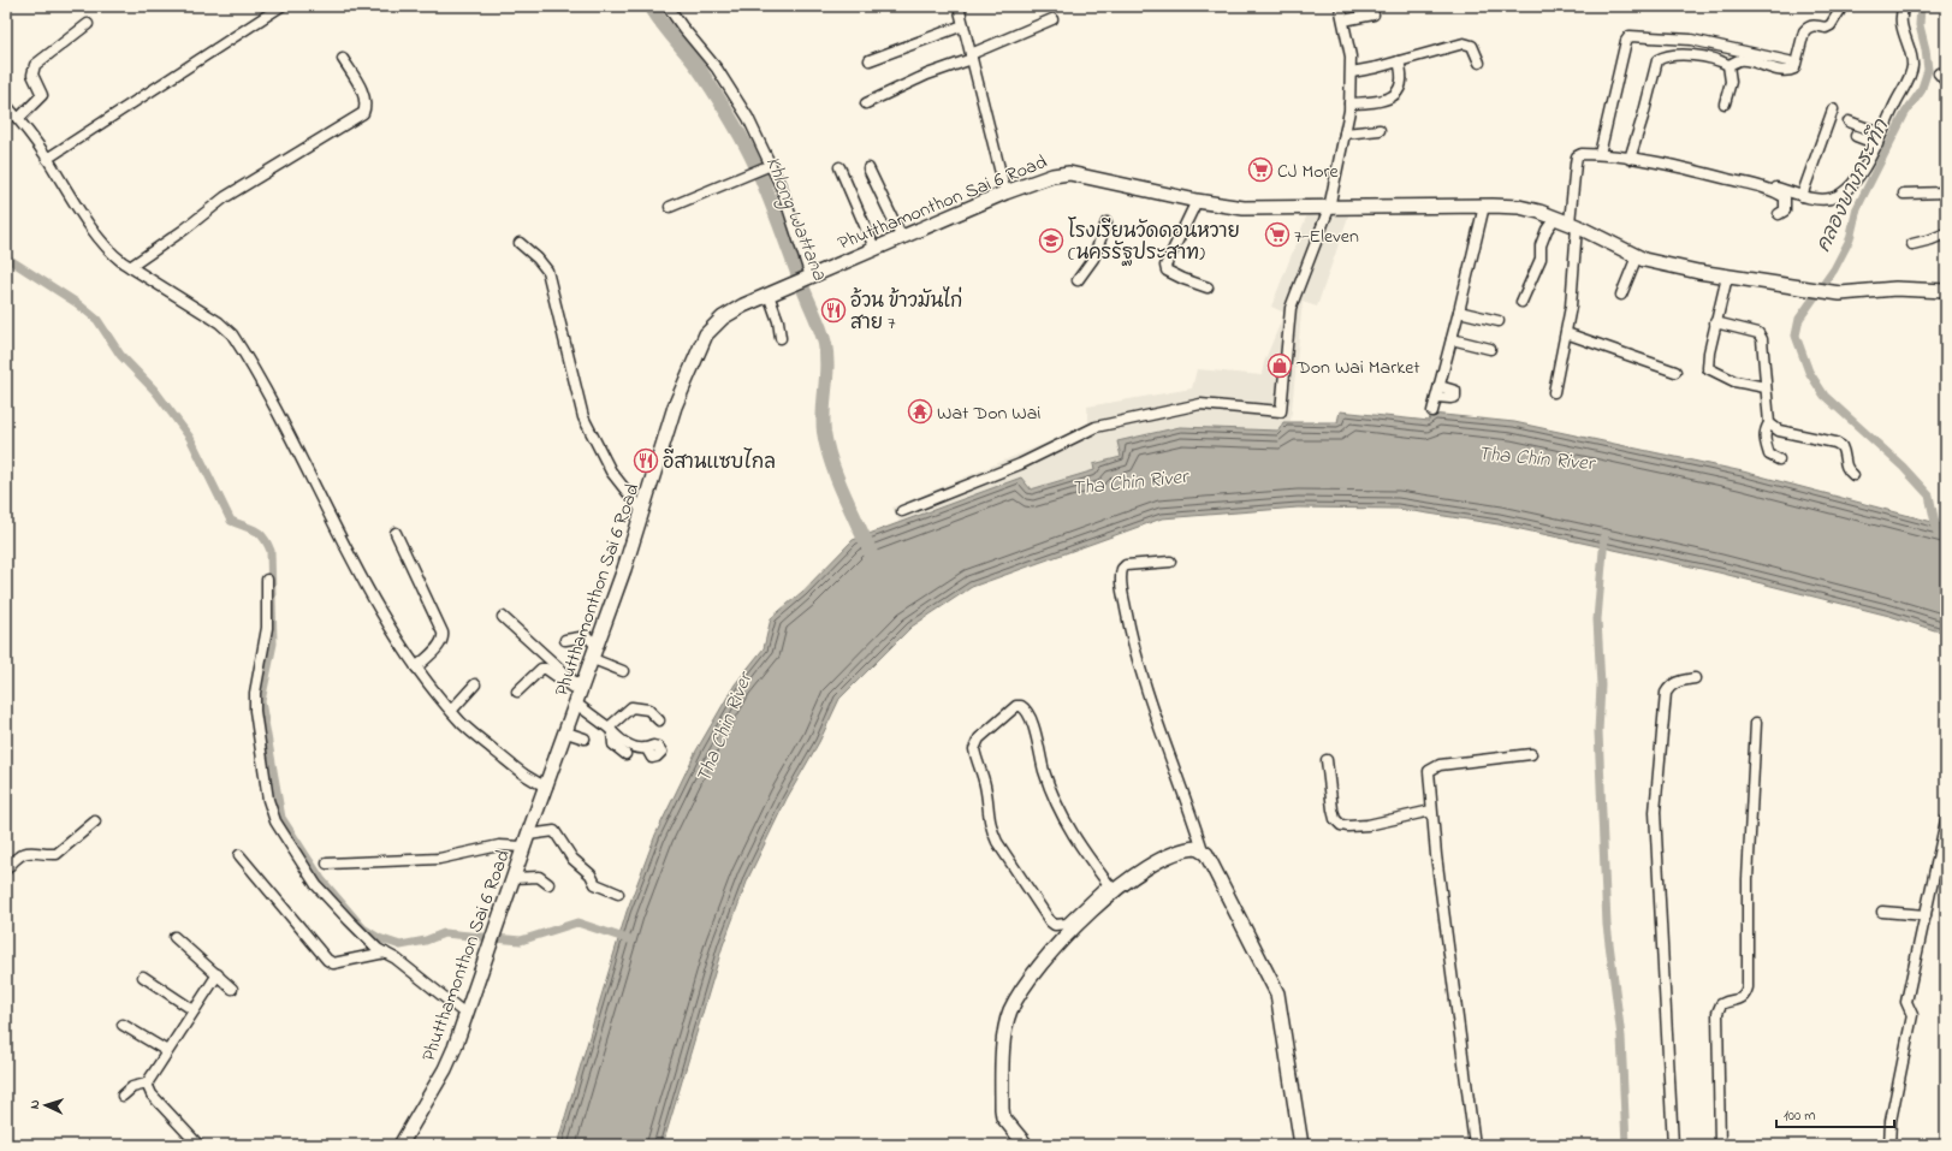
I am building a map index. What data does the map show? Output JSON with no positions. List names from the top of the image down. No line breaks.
{"streets":{"main road":["Phutthamonthon Sai 6 Road"]},"water":["คลองบางกระทึก","Khlong Wattana","Tha Chin River"],"places":{"supermarket":["CJ More","7-Eleven"],"school or university":["โรงเรียนวัดดอนหวาย (นครรัฐประสาท)"],"restaurant":["อ้วน ข้าวมันไก่ สาย 7","อีสานแซบไกล"],"shop":["Don Wai Market"],"temple":["Wat Don Wai"]},"scale_bar":"100 m","north":"left"}
